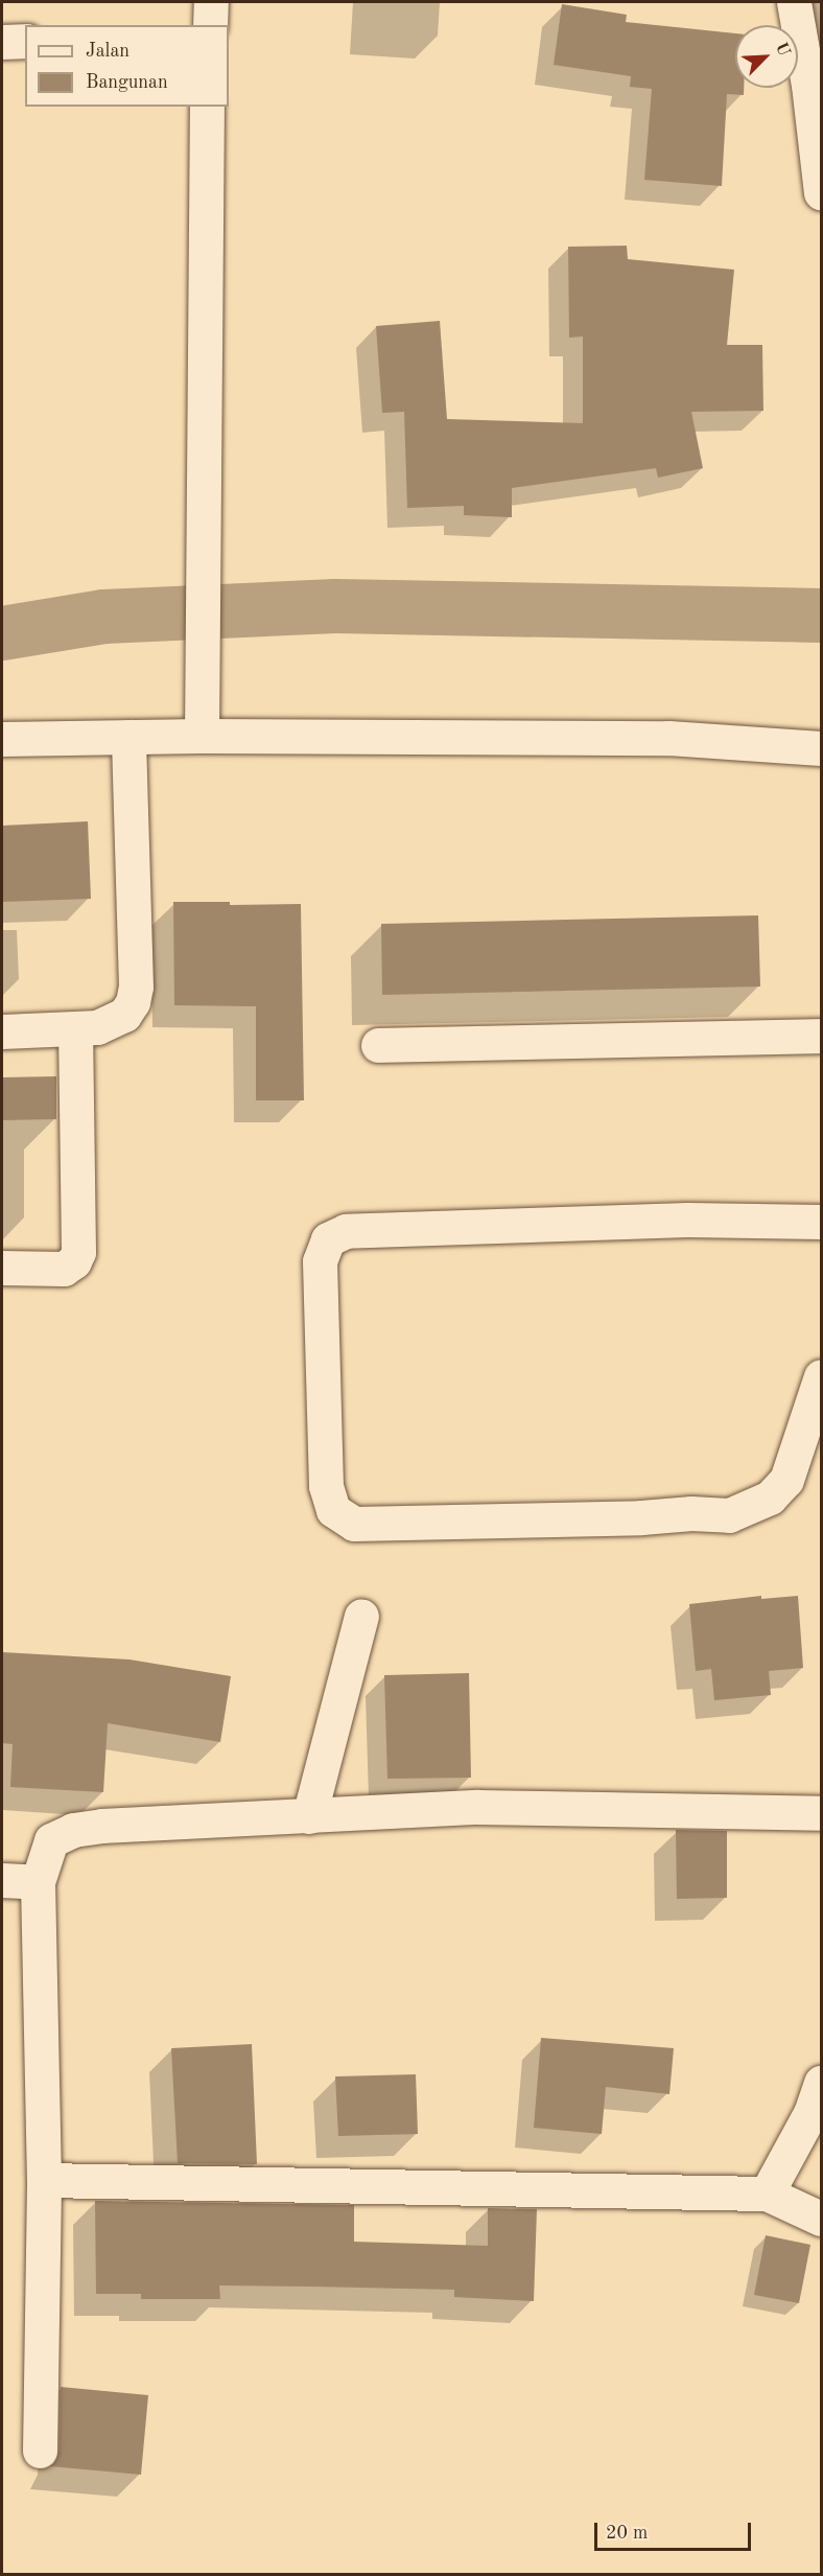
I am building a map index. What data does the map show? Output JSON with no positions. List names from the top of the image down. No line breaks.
{"legend":["Jalan","Bangunan"],"scale_bar":"20 m","north":"top right"}
